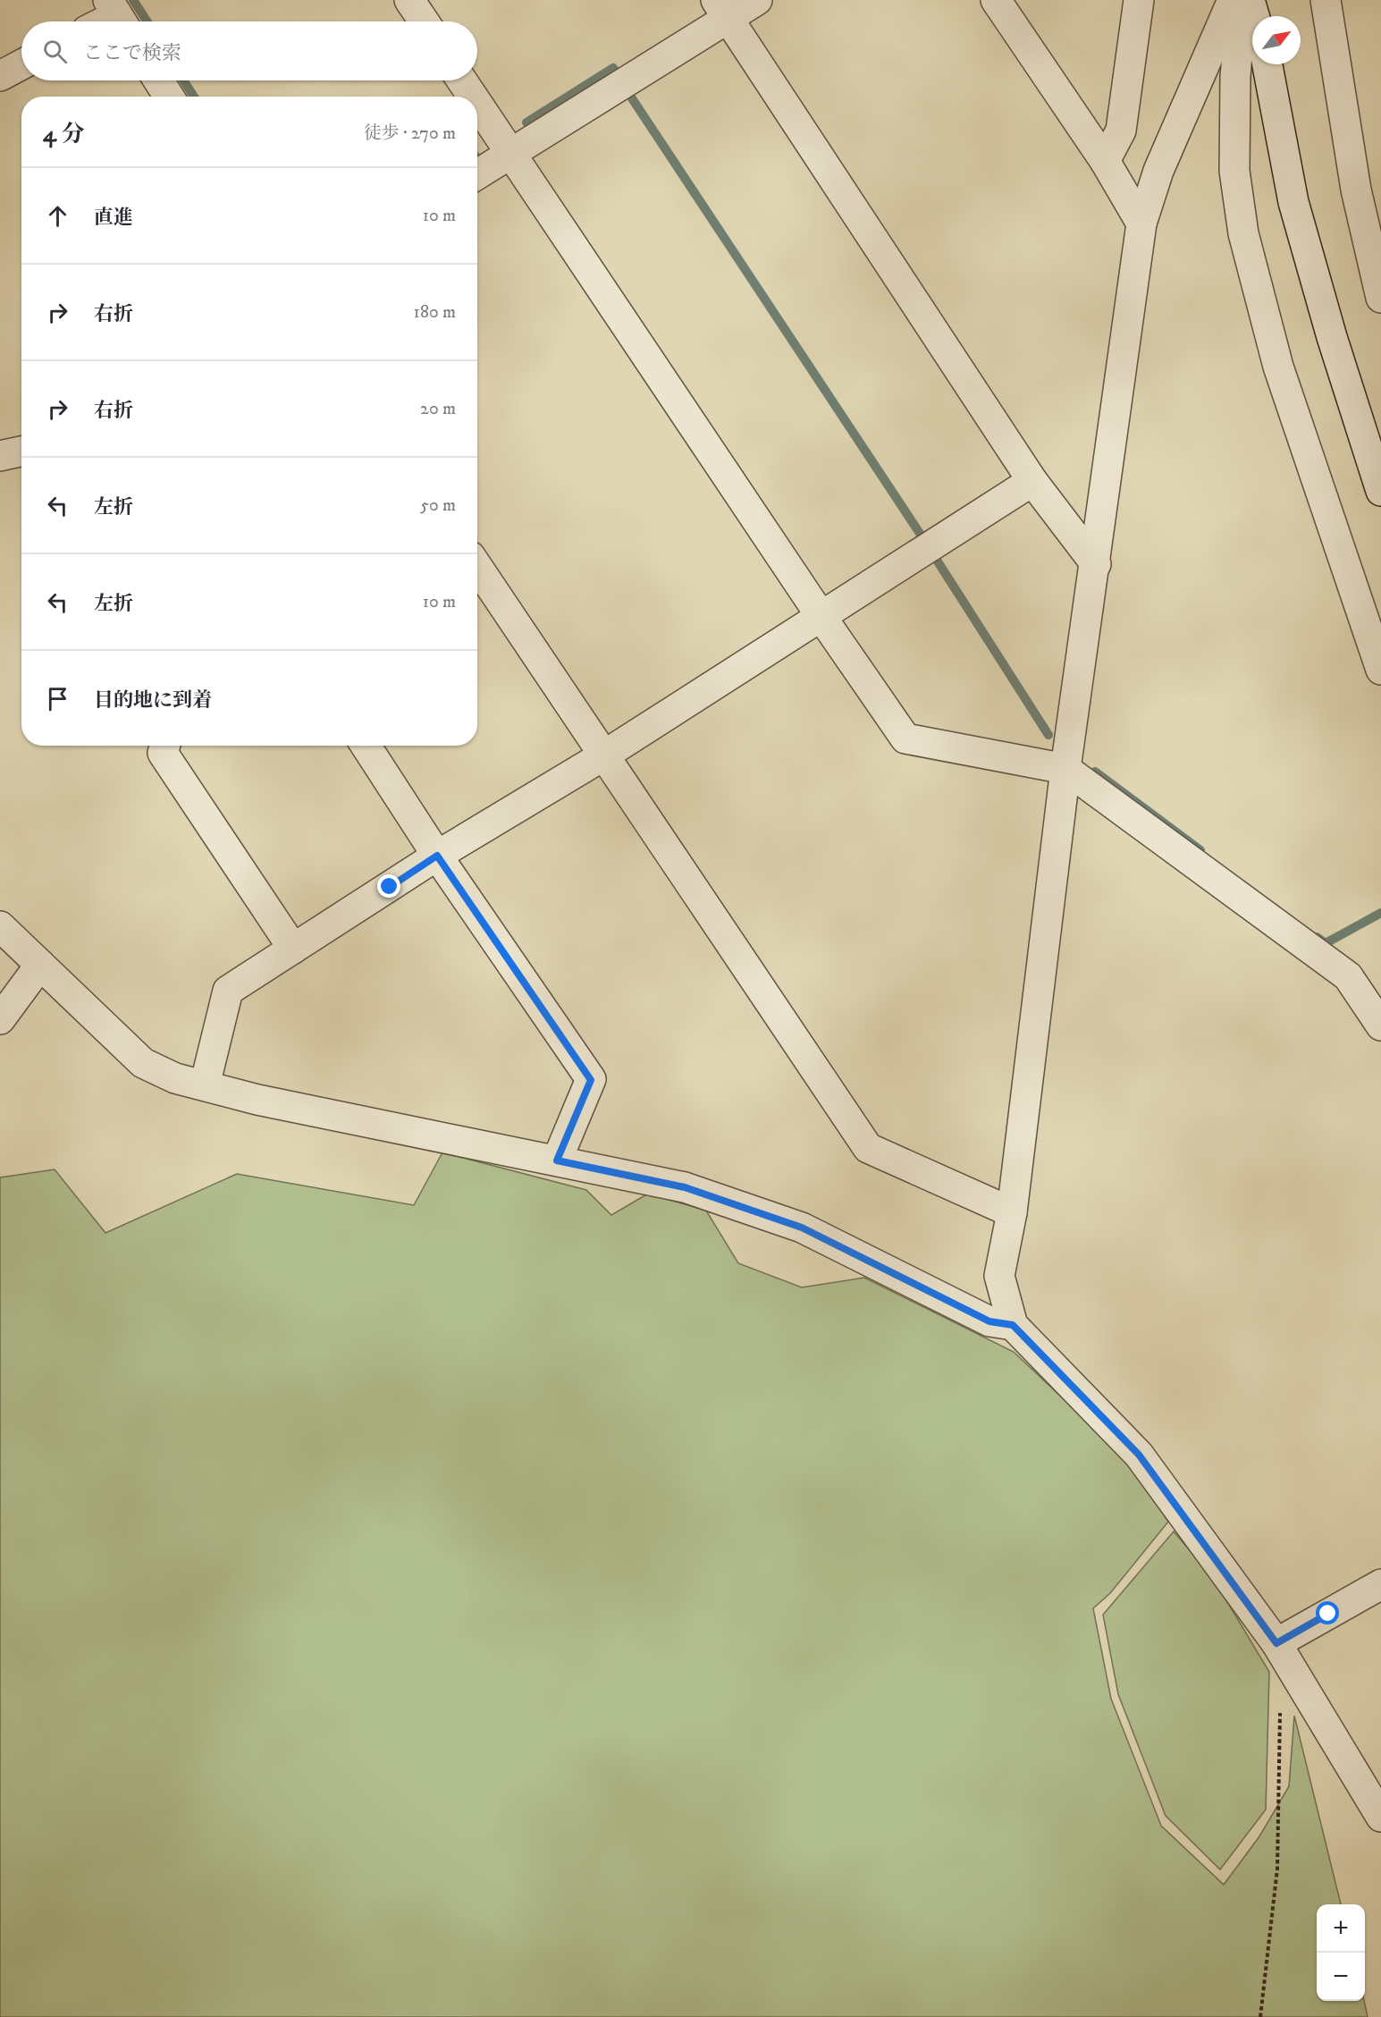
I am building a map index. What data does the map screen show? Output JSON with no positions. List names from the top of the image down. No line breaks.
{"north":"top right","page":{"search":"ここで検索","heading":["4 分","徒歩 · 270 m"],"list":[["直進","10 m"],["右折","180 m"],["右折","20 m"],["左折","50 m"],["左折","10 m"],"目的地に到着"],"map_buttons":["+","−"]}}
